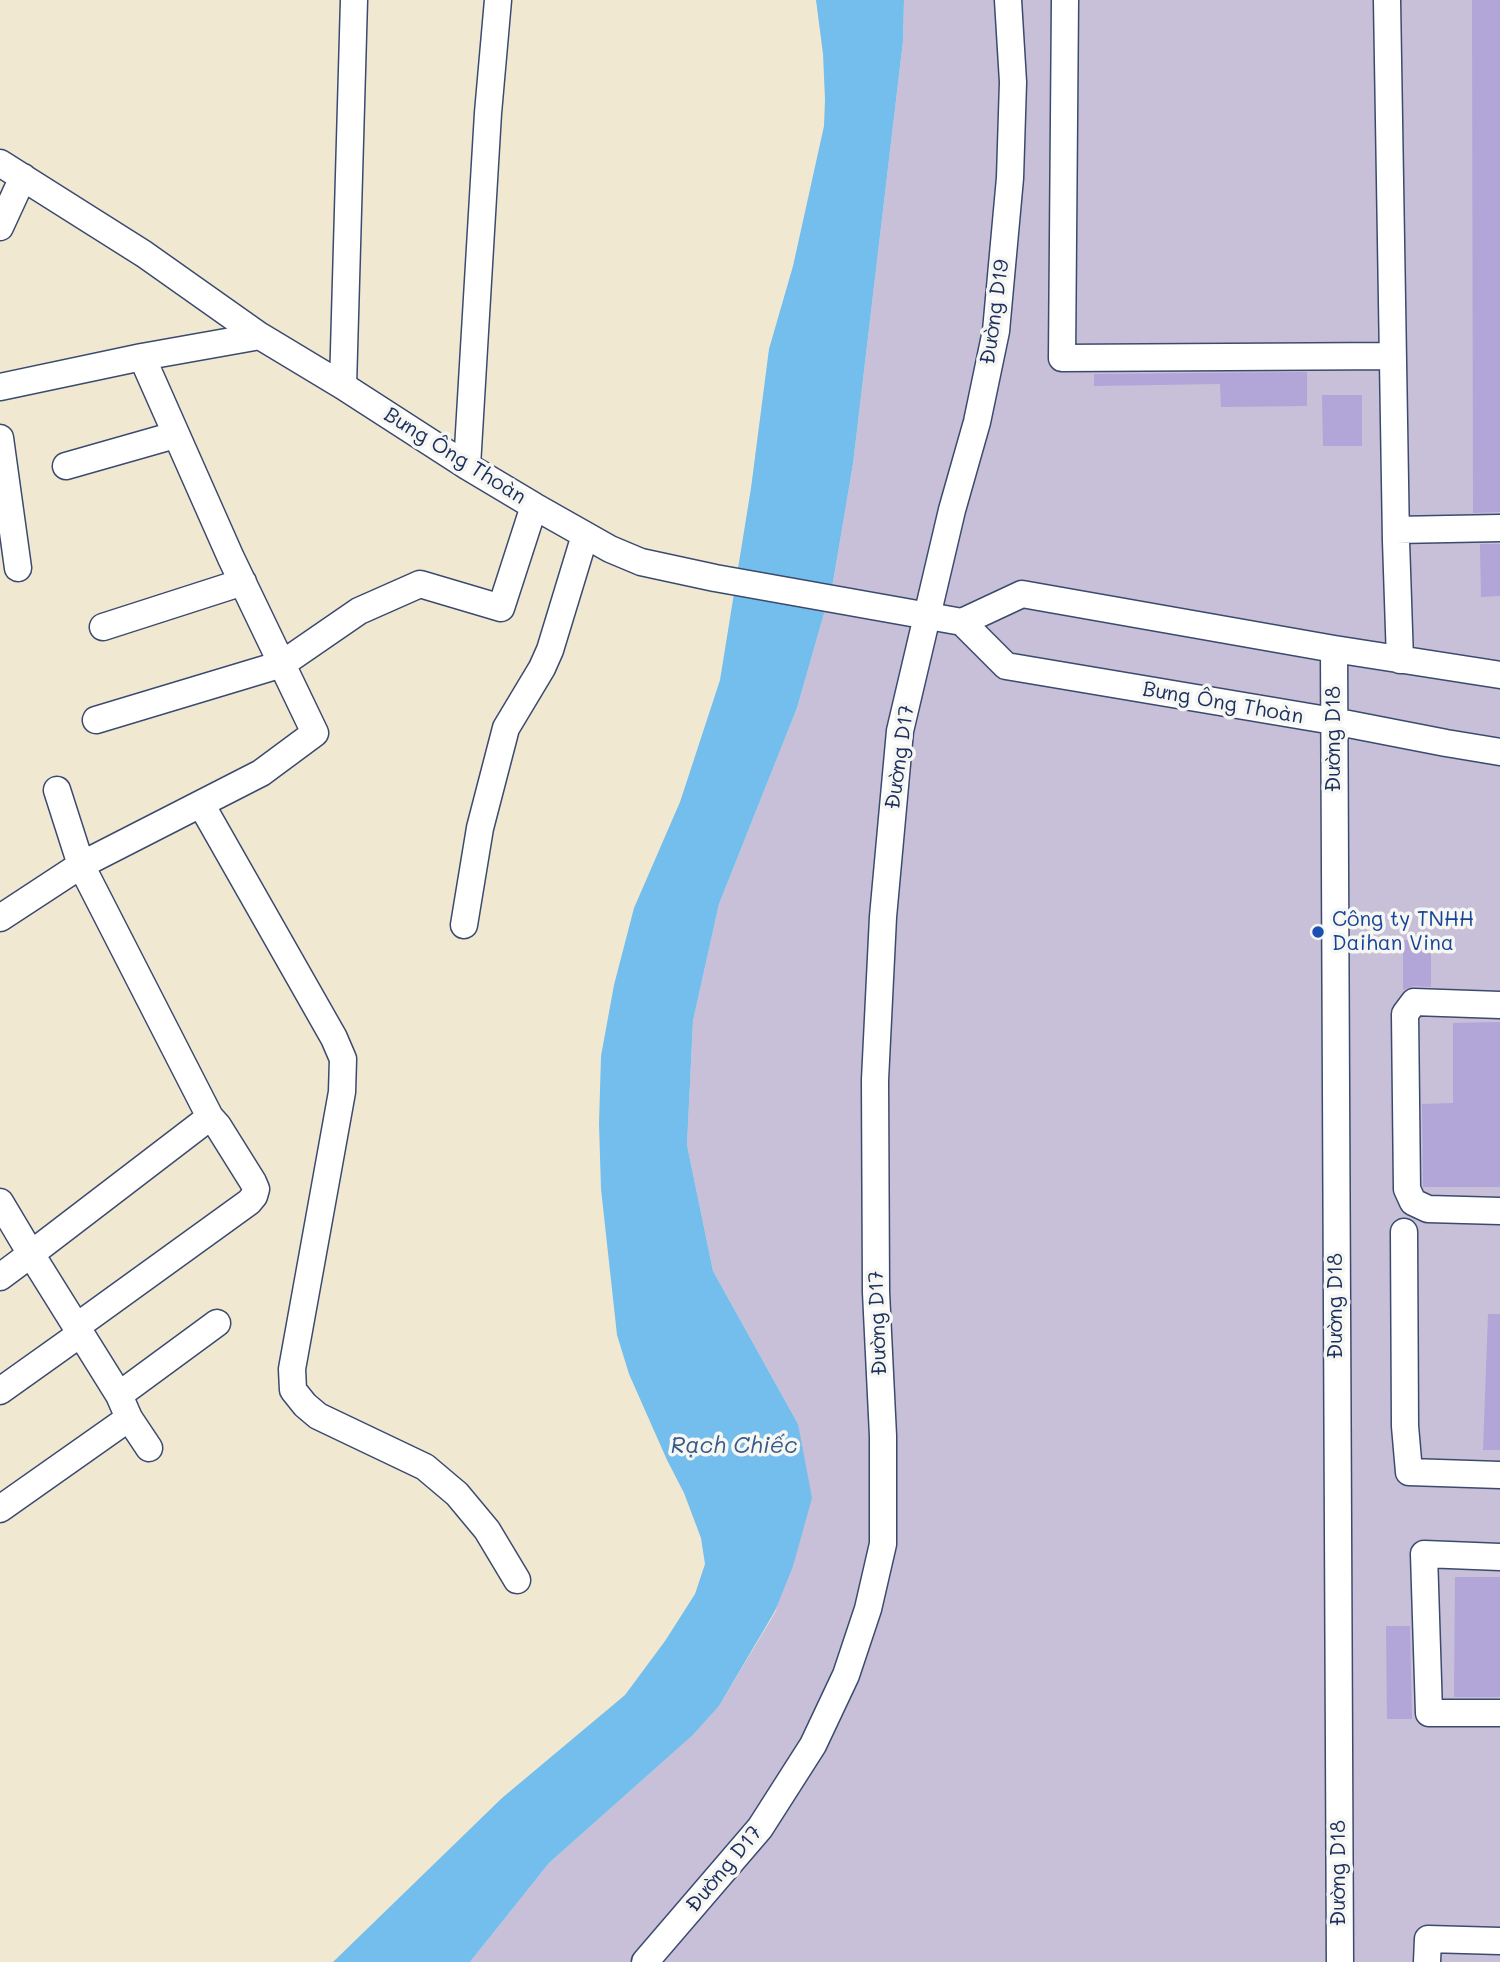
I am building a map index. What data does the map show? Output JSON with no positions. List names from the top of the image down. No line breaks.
{"streets":{"street":["Đường D19","Bưng Ông Thoàn","Đường D18","Đường D17"]},"crossings":[["Đường D19","Bưng Ông Thoàn"],["Đường D19","Đường D17"],["Bưng Ông Thoàn","Đường D18"],["Bưng Ông Thoàn","Đường D17"]],"water":["Rạch Chiếc"],"places":["Công ty TNHH Daihan Vina"]}
